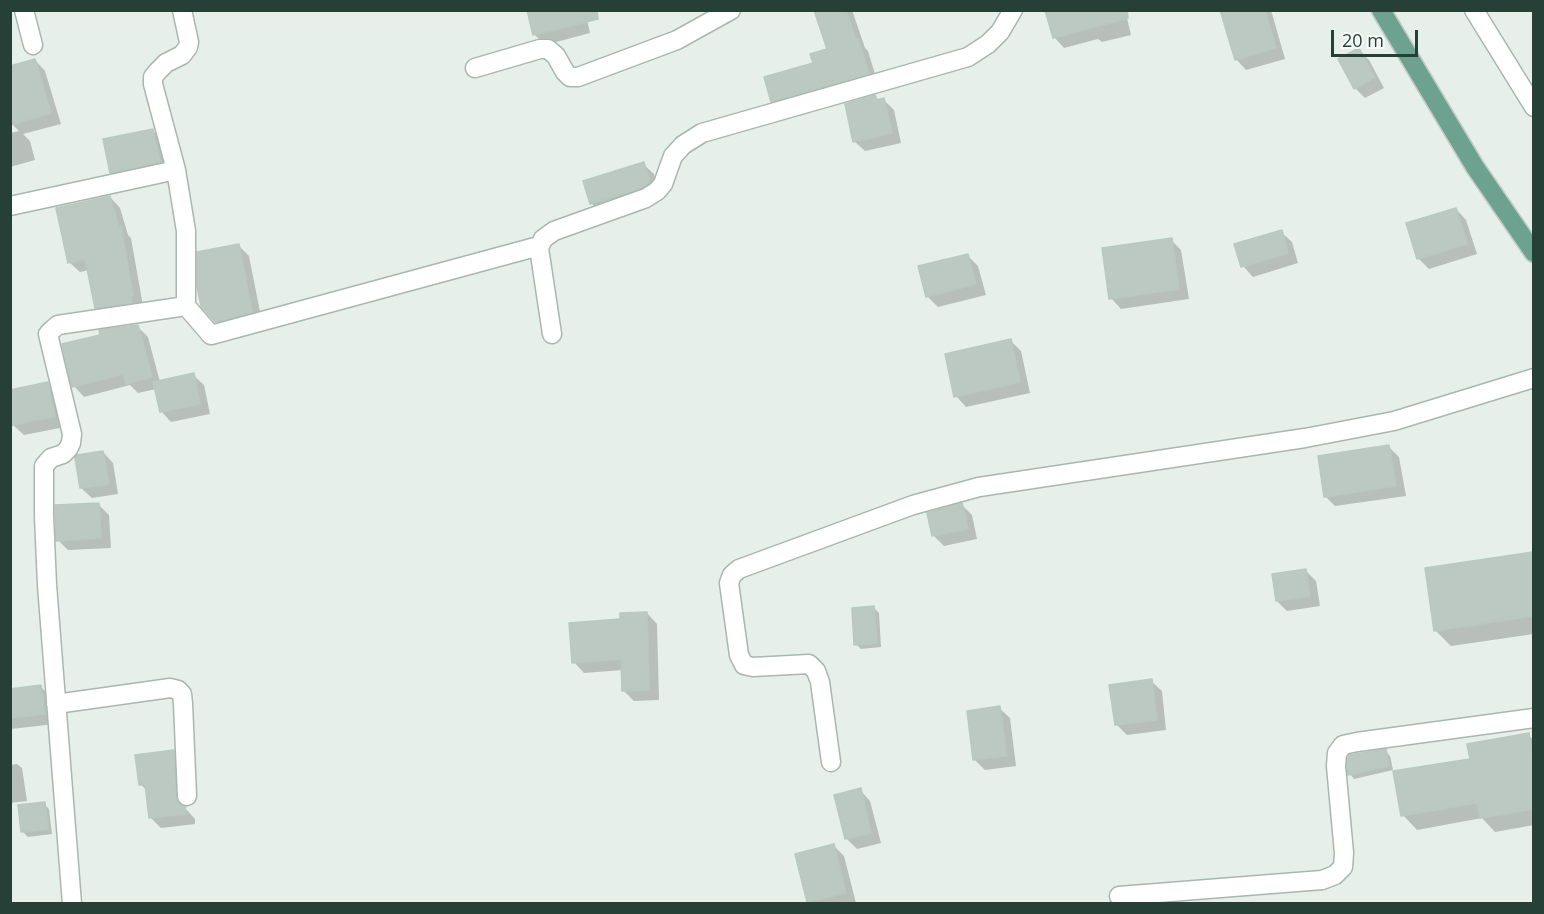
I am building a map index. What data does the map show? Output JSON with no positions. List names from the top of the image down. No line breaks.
{"scale_bar":"20 m"}
